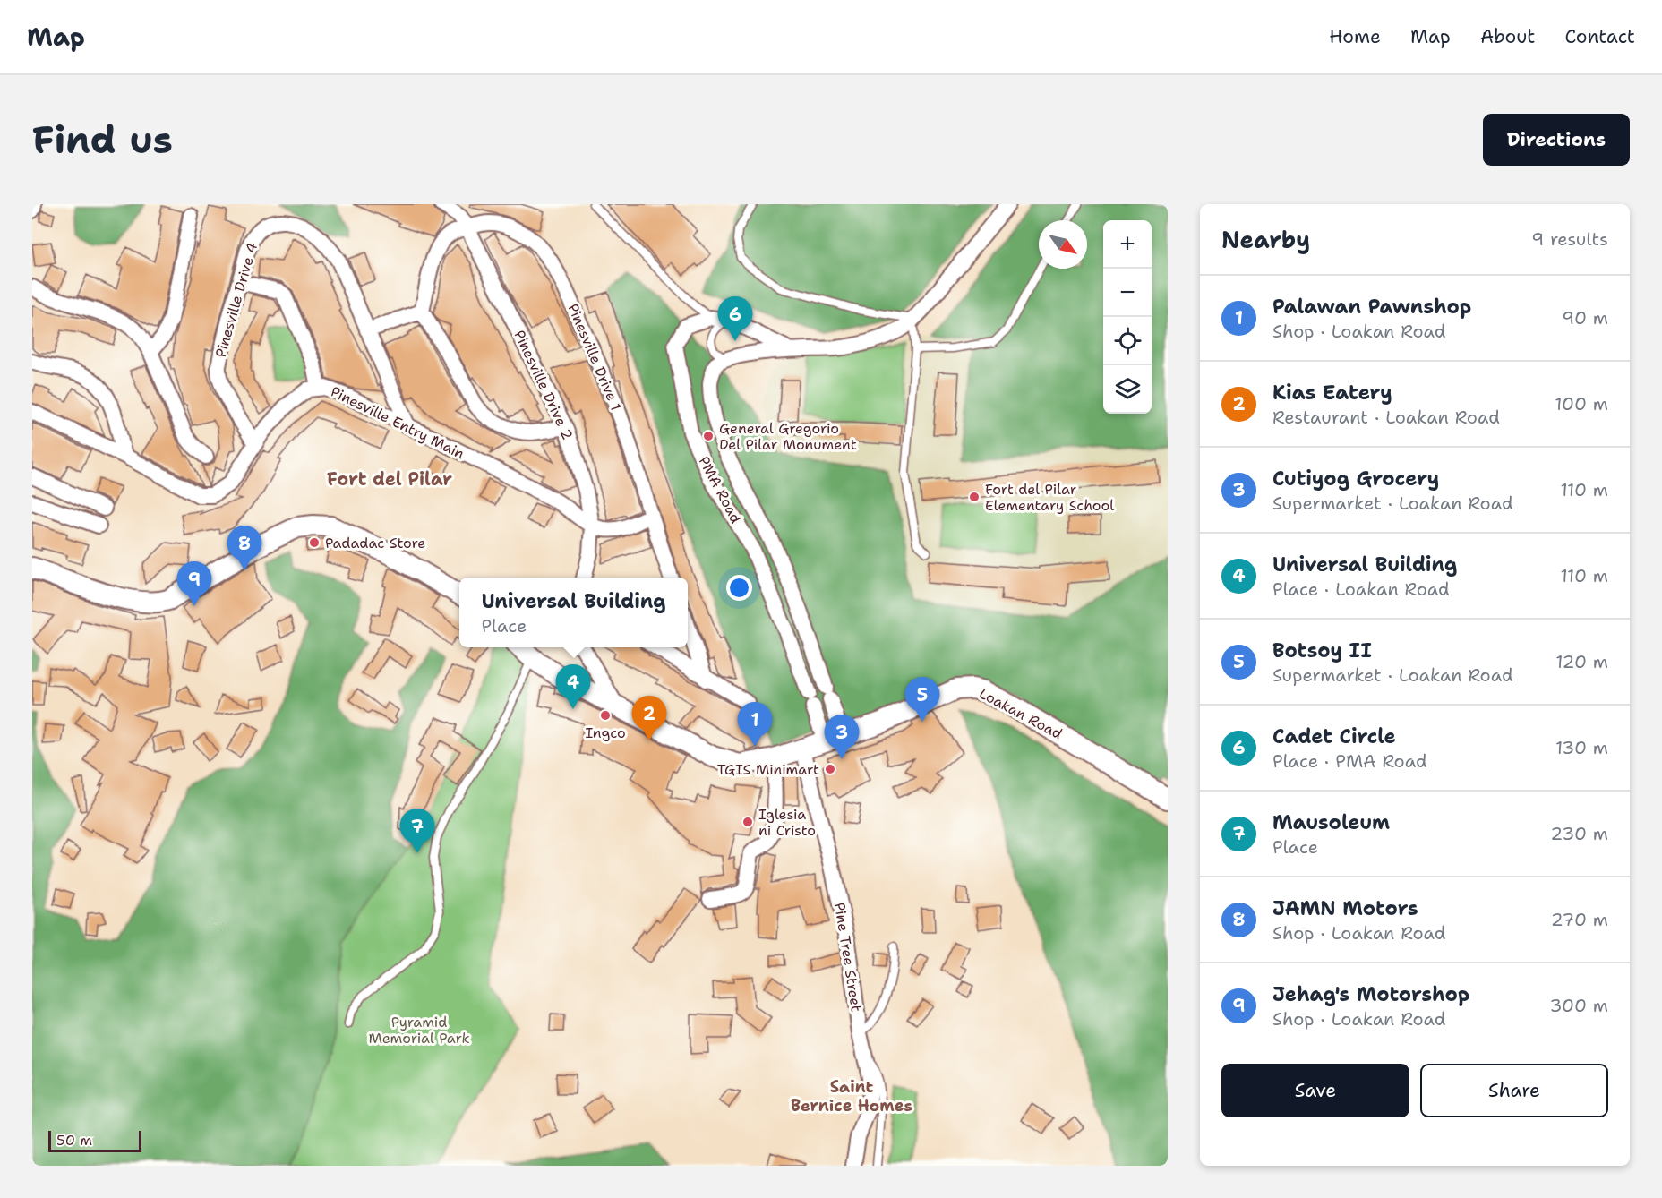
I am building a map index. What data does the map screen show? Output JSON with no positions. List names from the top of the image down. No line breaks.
{"streets":{"main road":["Loakan Road"],"street":["Pinesville Drive 4","Pinesville Drive 1","Pinesville Drive 2","Pinesville Entry Main","PMA Road","Pine Tree Street"]},"crossings":[["Pinesville Drive 4","Pinesville Entry Main"],["Pinesville Drive 1","Pinesville Drive 2"],["Pinesville Drive 1","Pinesville Entry Main"],["Pinesville Drive 2","Pinesville Entry Main"],["PMA Road","Loakan Road"],["Loakan Road","Pine Tree Street"]],"districts":["Fort del Pilar","Saint Bernice Homes"],"parks":["Pyramid Memorial Park"],"places":["General Gregorio Del Pilar Monument","Fort del Pilar Elementary School","Padadac Store","Ingco","TGIS Minimart","Iglesia ni Cristo"],"scale_bar":"50 m","north":"bottom right","page":{"header":"Map","nav":["Home","Map","About","Contact"],"buttons":["Directions",["Save","Share"]],"title":"Find us","heading":["Nearby","9 results"],"map_buttons":["+","−"],"list":[{"mark":"1","name":"Palawan Pawnshop","note":"Shop · Loakan Road","value":"90 m"},{"mark":"2","name":"Kias Eatery","note":"Restaurant · Loakan Road","value":"100 m"},{"mark":"3","name":"Cutiyog Grocery","note":"Supermarket · Loakan Road","value":"110 m"},{"mark":"4","name":"Universal Building","note":"Place · Loakan Road","value":"110 m"},{"mark":"5","name":"Botsoy II","note":"Supermarket · Loakan Road","value":"120 m"},{"mark":"6","name":"Cadet Circle","note":"Place · PMA Road","value":"130 m"},{"mark":"7","name":"Mausoleum","note":"Place","value":"230 m"},{"mark":"8","name":"JAMN Motors","note":"Shop · Loakan Road","value":"270 m"},{"mark":"9","name":"Jehag's Motorshop","note":"Shop · Loakan Road","value":"300 m"}],"pins":["6","8","9","4","5","2","1","3","7"],"popup":["Universal Building","Place"],"scale":"50 m"}}
